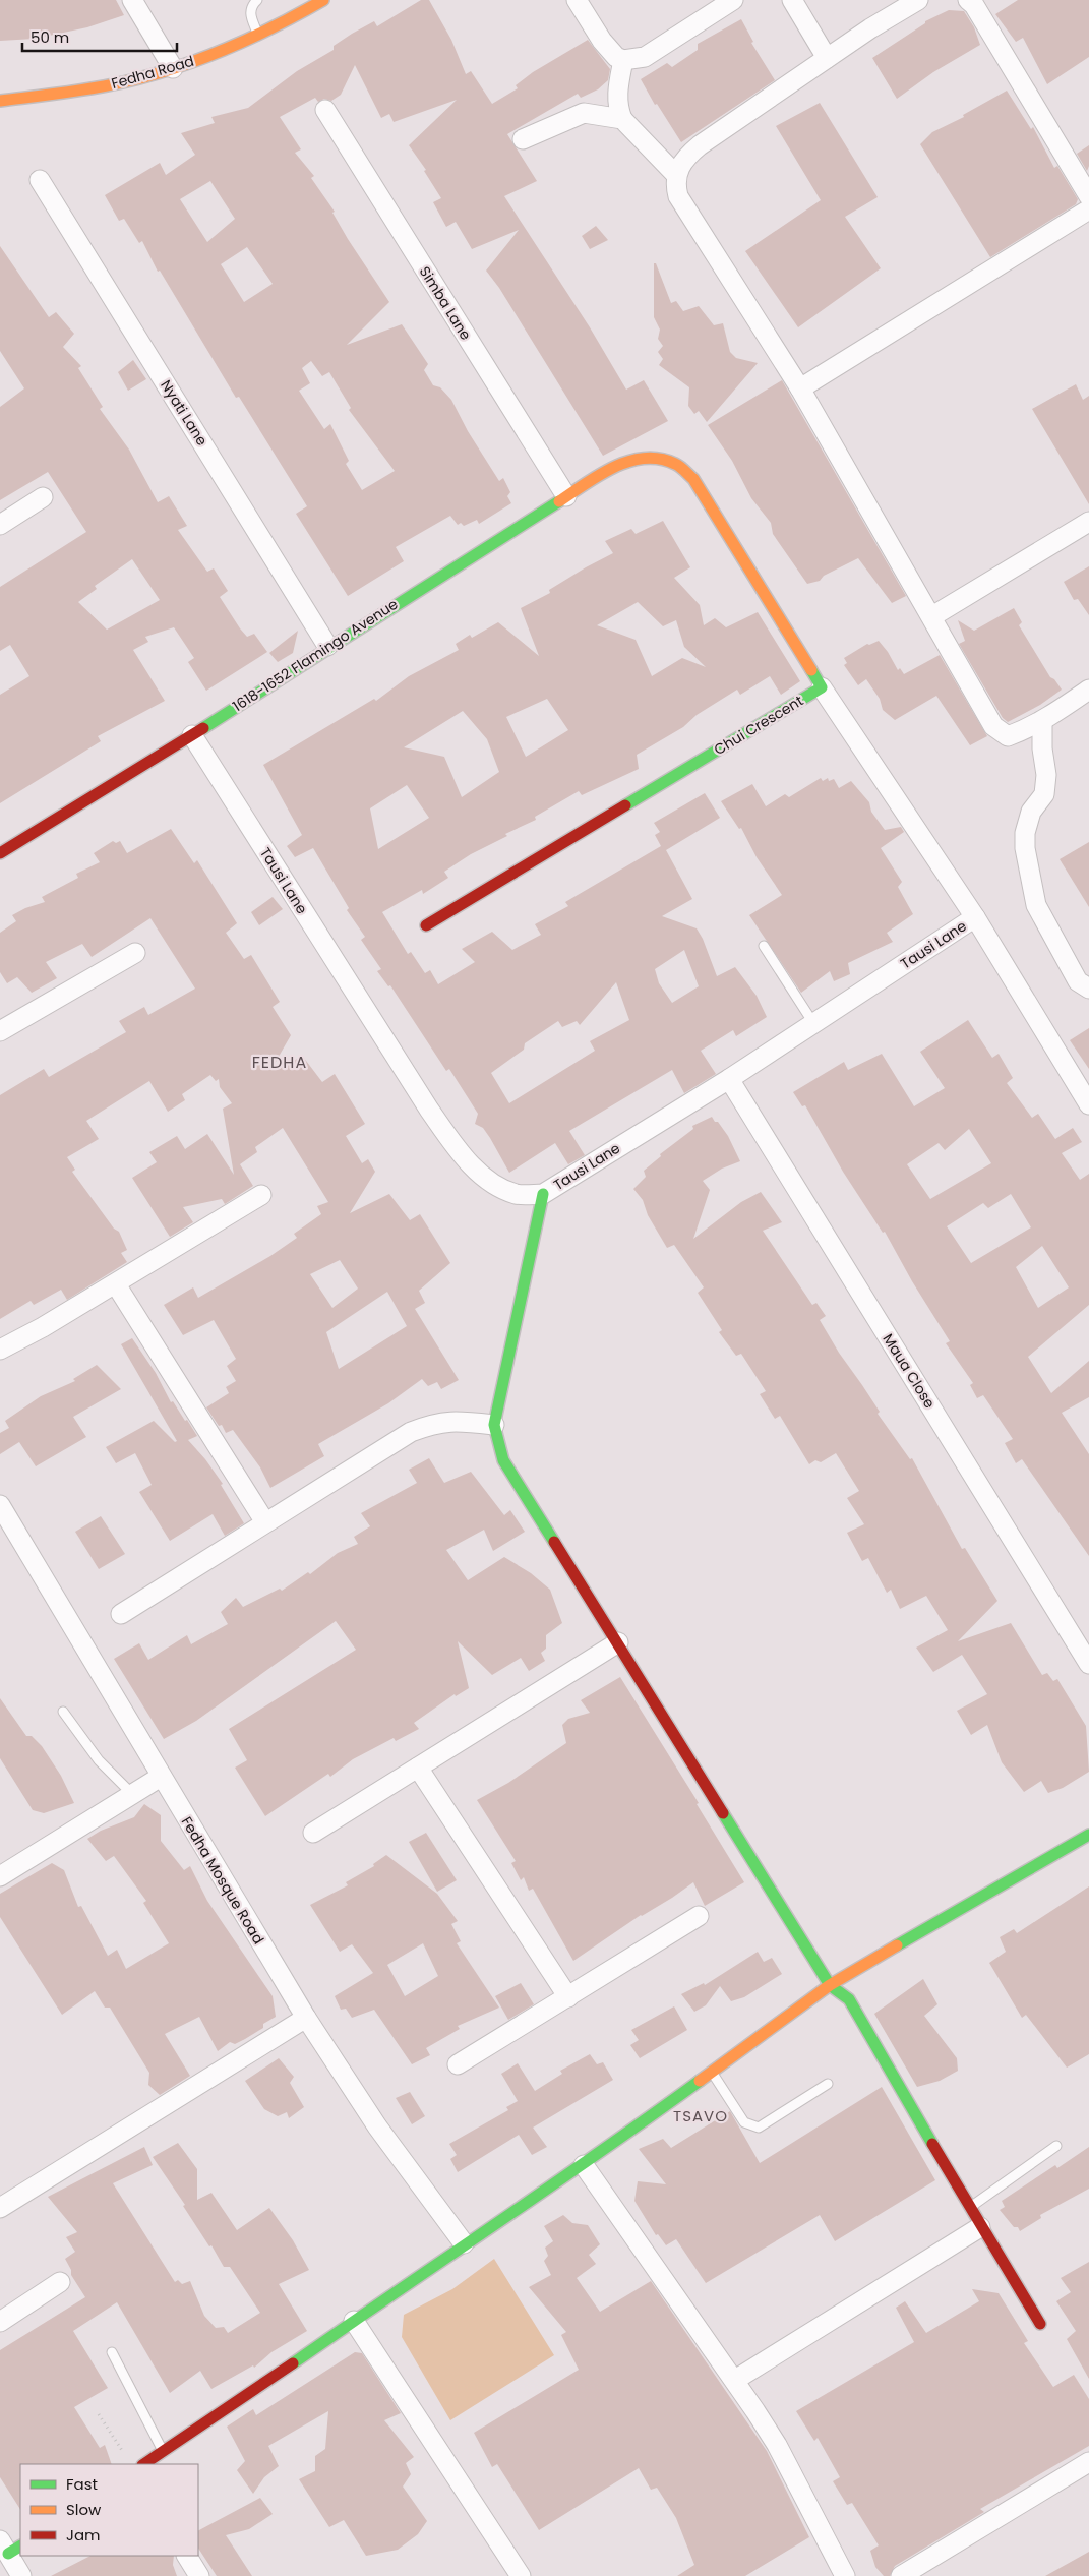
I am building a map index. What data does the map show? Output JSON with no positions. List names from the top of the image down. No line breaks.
{"streets":{"street":["Fedha Road","Simba Lane","Nyati Lane","1618-1652 Flamingo Avenue","Chui Crescent","Tausi Lane","Maua Close","Fedha Mosque Road"]},"crossings":[["Simba Lane","1618-1652 Flamingo Avenue"],["Nyati Lane","1618-1652 Flamingo Avenue"],["1618-1652 Flamingo Avenue","Chui Crescent"],["1618-1652 Flamingo Avenue","Tausi Lane"],["Tausi Lane","Maua Close"]],"districts":["FEDHA","TSAVO"],"legend":["Fast","Slow","Jam"],"scale_bar":"50 m"}
